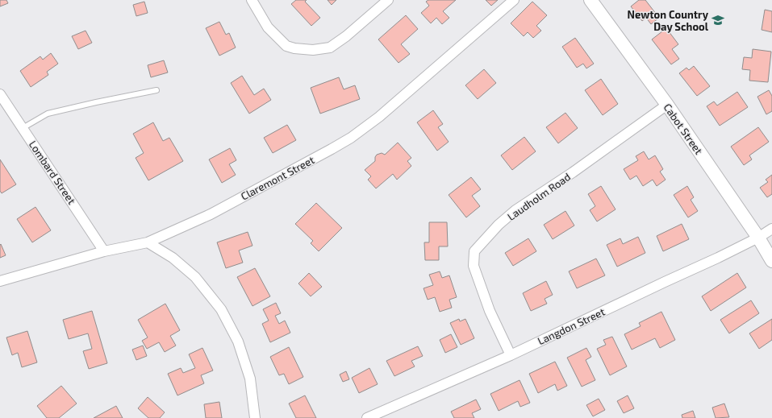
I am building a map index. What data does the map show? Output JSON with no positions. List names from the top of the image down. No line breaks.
{"streets":{"street":["Cabot Street","Lombard Street","Claremont Street","Laudholm Road","Langdon Street"]},"crossings":[["Cabot Street","Laudholm Road"],["Cabot Street","Langdon Street"],["Lombard Street","Claremont Street"],["Laudholm Road","Langdon Street"]],"places":{"school or university":["Newton Country Day School"]}}
